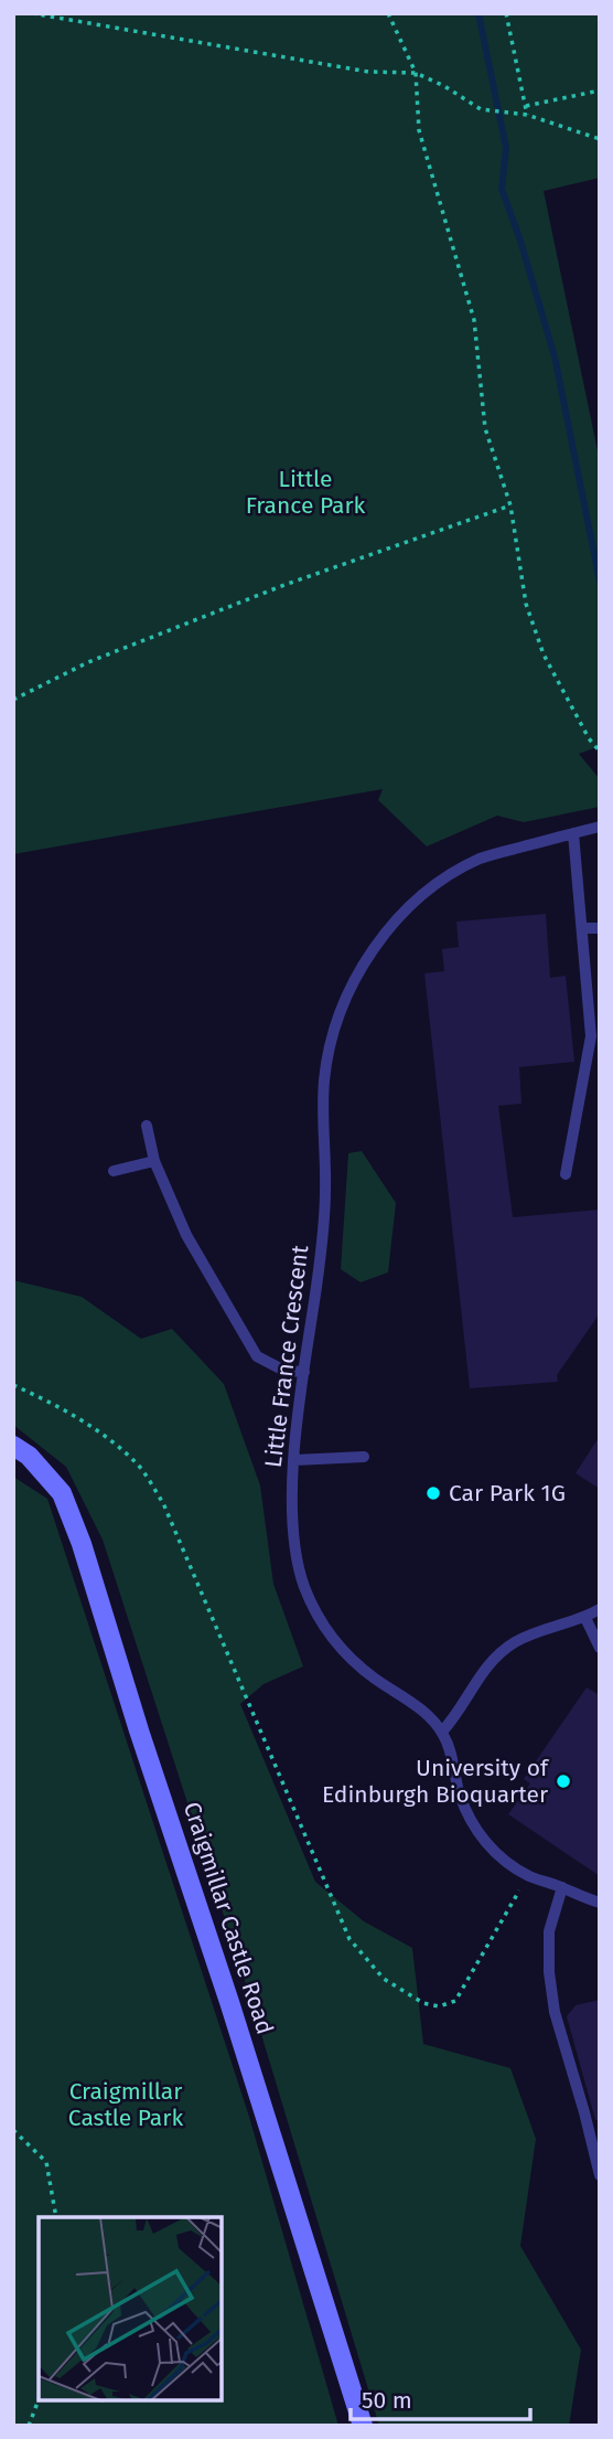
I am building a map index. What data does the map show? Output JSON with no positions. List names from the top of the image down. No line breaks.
{"streets":{"street":["Craigmillar Castle Road"],"lane":["Little France Crescent"]},"parks":["Little France Park","Craigmillar Castle Park"],"places":["Car Park 1G","University of Edinburgh Bioquarter"],"scale_bar":"50 m"}
